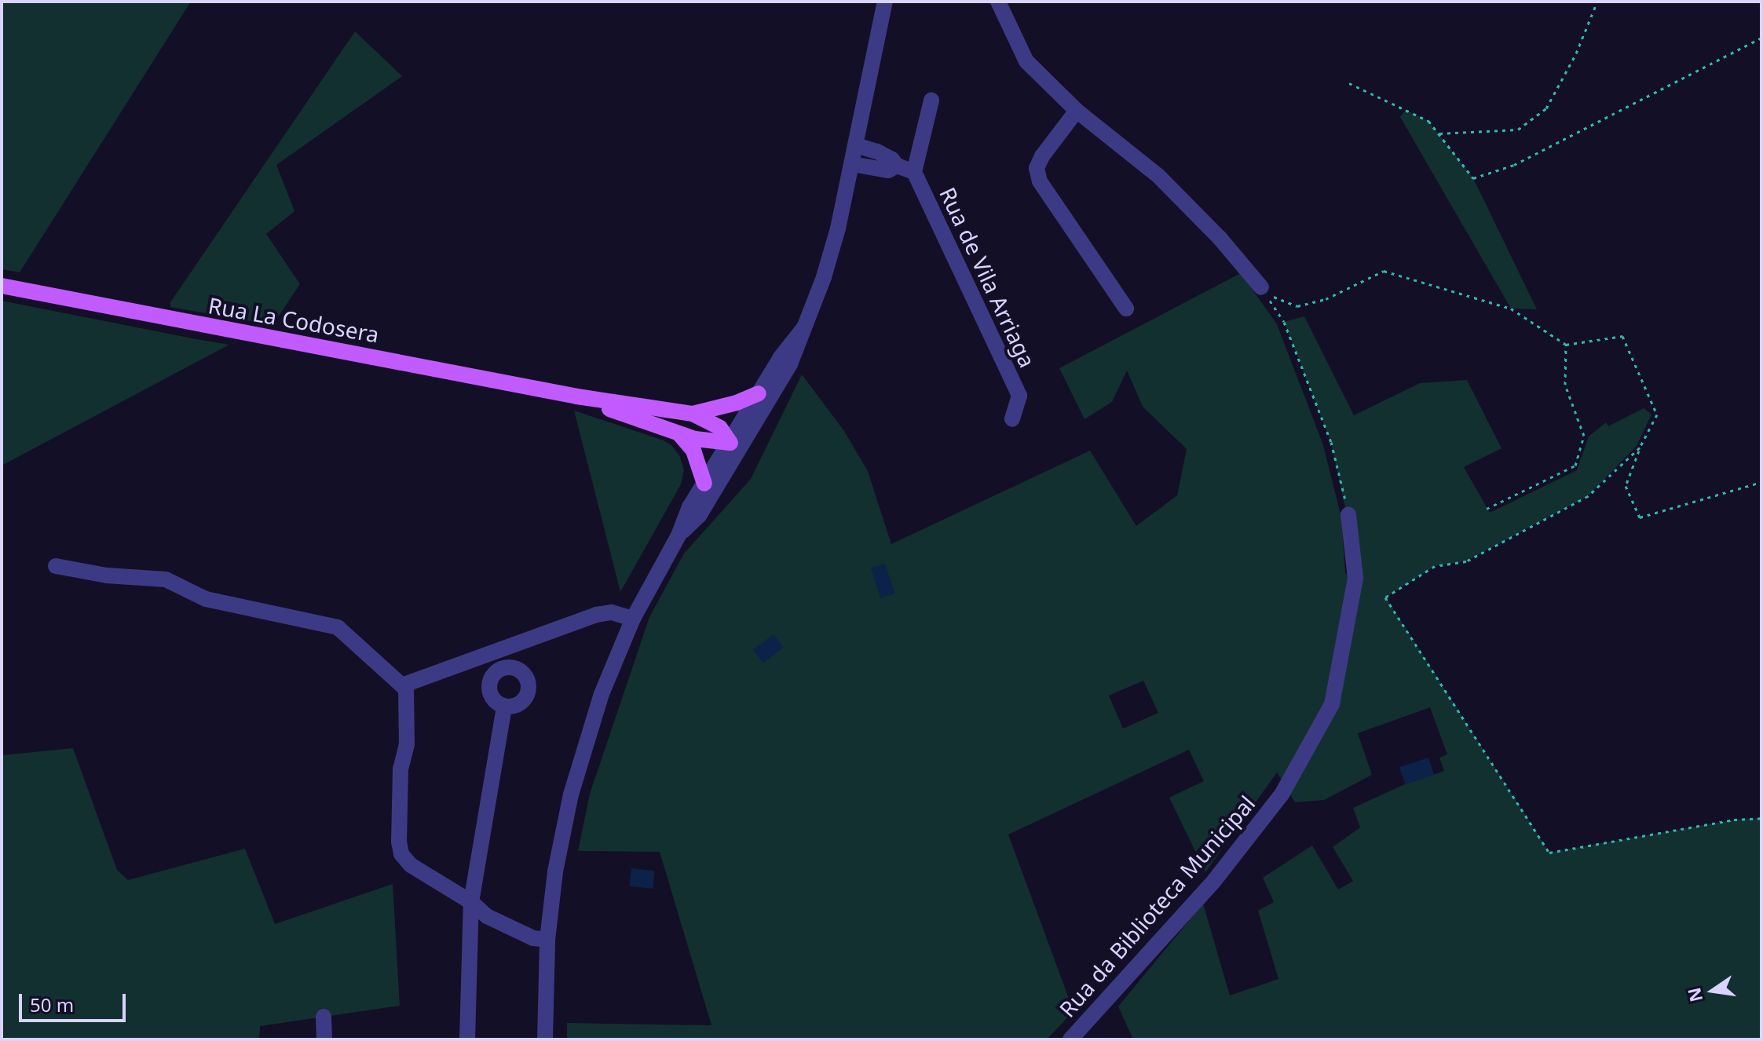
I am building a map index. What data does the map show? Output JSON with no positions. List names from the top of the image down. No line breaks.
{"streets":{"main road":["Rua La Codosera"],"street":["Rua de Vila Arriaga","Rua da Biblioteca Municipal"]},"scale_bar":"50 m","north":"left"}
